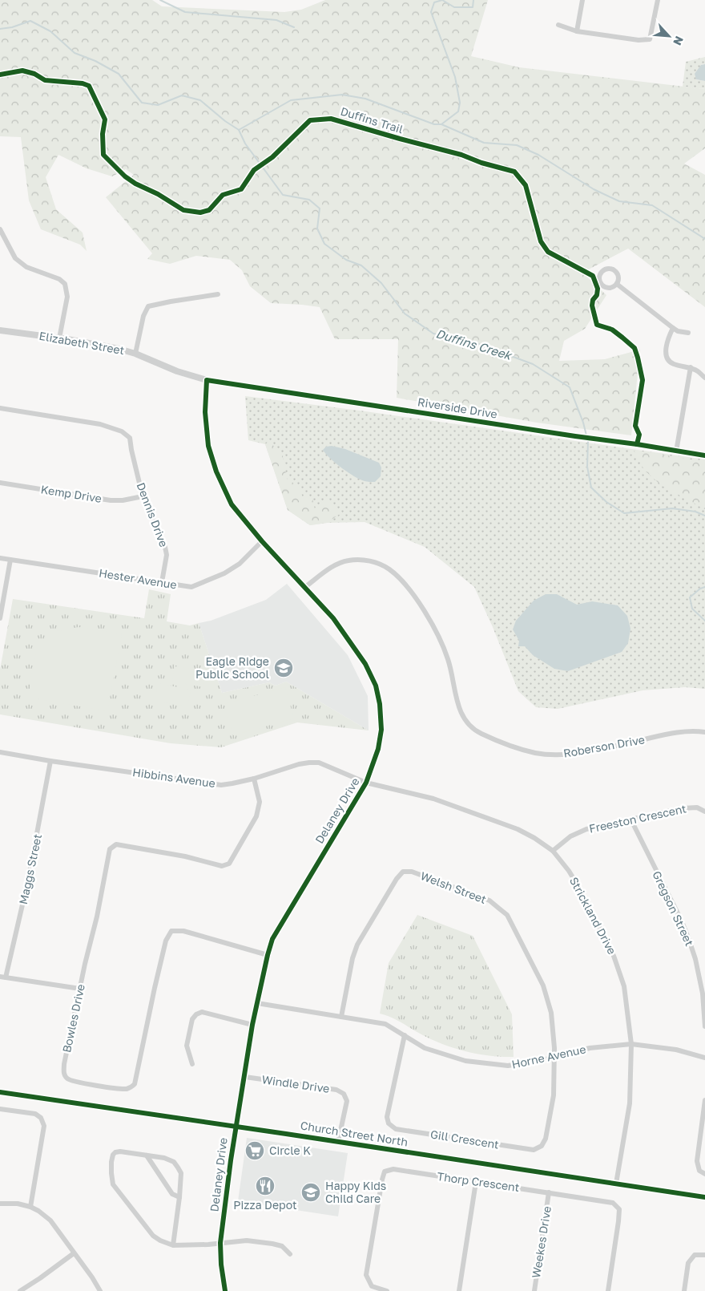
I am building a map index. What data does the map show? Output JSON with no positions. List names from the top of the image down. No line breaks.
{"streets":{"street":["Elizabeth Street","Riverside Drive","Kemp Drive","Dennis Drive","Hester Avenue","Roberson Drive","Hibbins Avenue","Delaney Drive","Freeston Crescent","Maggs Street","Welsh Street","Gregson Street","Strickland Drive","Bowles Drive","Horne Avenue","Windle Drive","Church Street North","Gill Crescent","Thorp Crescent","Weekes Drive"],"cycle path":["Duffins Trail"]},"crossings":[["Elizabeth Street","Riverside Drive"],["Elizabeth Street","Delaney Drive"],["Riverside Drive","Delaney Drive"],["Kemp Drive","Dennis Drive"],["Dennis Drive","Hester Avenue"],["Hester Avenue","Delaney Drive"],["Roberson Drive","Delaney Drive"],["Hibbins Avenue","Delaney Drive"],["Hibbins Avenue","Maggs Street"],["Hibbins Avenue","Strickland Drive"],["Hibbins Avenue","Bowles Drive"],["Delaney Drive","Strickland Drive"],["Delaney Drive","Bowles Drive"],["Delaney Drive","Horne Avenue"],["Delaney Drive","Windle Drive"],["Delaney Drive","Church Street North"],["Freeston Crescent","Gregson Street"],["Freeston Crescent","Strickland Drive"],["Welsh Street","Horne Avenue"],["Welsh Street","Gill Crescent"],["Strickland Drive","Horne Avenue"],["Strickland Drive","Church Street North"],["Horne Avenue","Gill Crescent"],["Windle Drive","Church Street North"],["Thorp Crescent","Weekes Drive"]],"water":["Duffins Creek"],"places":{"school or university":["Eagle Ridge Public School","Happy Kids Child Care"],"supermarket":["Circle K"],"restaurant":["Pizza Depot"]},"north":"bottom right"}
